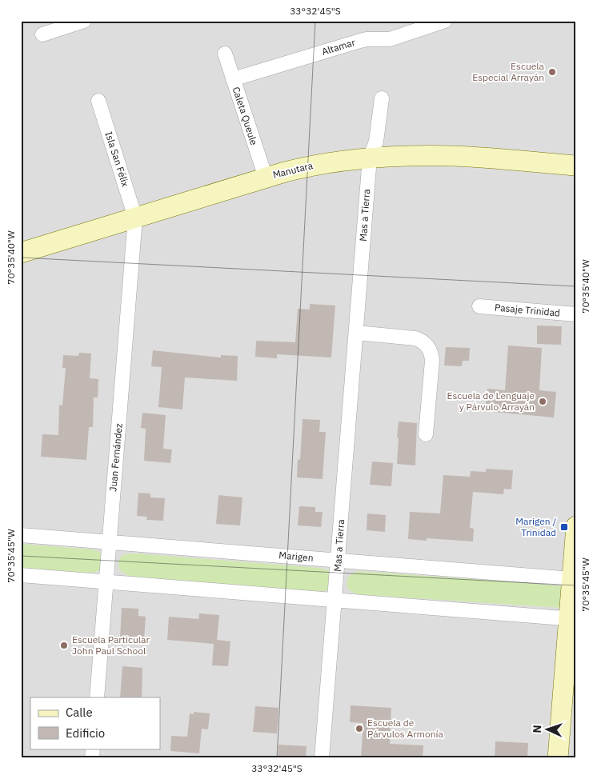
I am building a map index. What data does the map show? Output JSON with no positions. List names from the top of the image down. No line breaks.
{"streets":{"main road":["Manutara"],"street":["Altamar","Caleta Queule","Isla San Félix","Mas a Tierra","Pasaje Trinidad","Juan Fernández","Marigen"]},"crossings":[["Altamar","Caleta Queule"],["Caleta Queule","Manutara"],["Isla San Félix","Manutara"],["Isla San Félix","Juan Fernández"],["Manutara","Mas a Tierra"],["Manutara","Juan Fernández"],["Mas a Tierra","Marigen"],["Juan Fernández","Marigen"]],"places":{"other":["Escuela Especial Arrayán","Escuela de Lenguaje y Párvulo Arrayán","Escuela Particular John Paul School","Escuela de Párvulos Armonía"],"transit":["Marigen / Trinidad"]},"legend":["Calle","Edificio"],"north":"left","coordinates":["33°32'45\"S","70°35'40\"W","70°35'45\"W"]}
